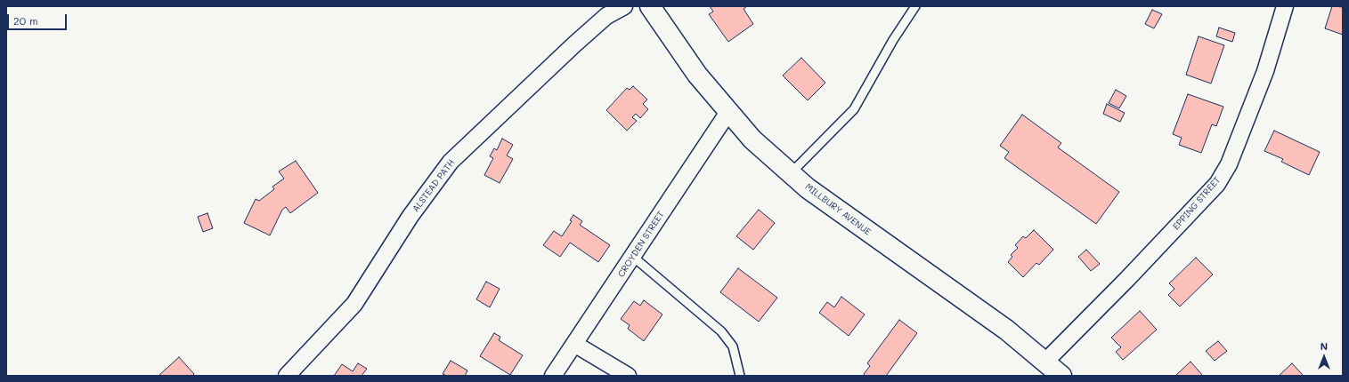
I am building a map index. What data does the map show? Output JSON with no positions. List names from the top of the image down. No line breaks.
{"streets":{"main road":["MILLBURY AVENUE"],"street":["ALSTEAD PATH","EPPING STREET","CROYDEN STREET"]},"crossings":[["EPPING STREET","MILLBURY AVENUE"],["MILLBURY AVENUE","CROYDEN STREET"]],"scale_bar":"20 m","north":"top"}
